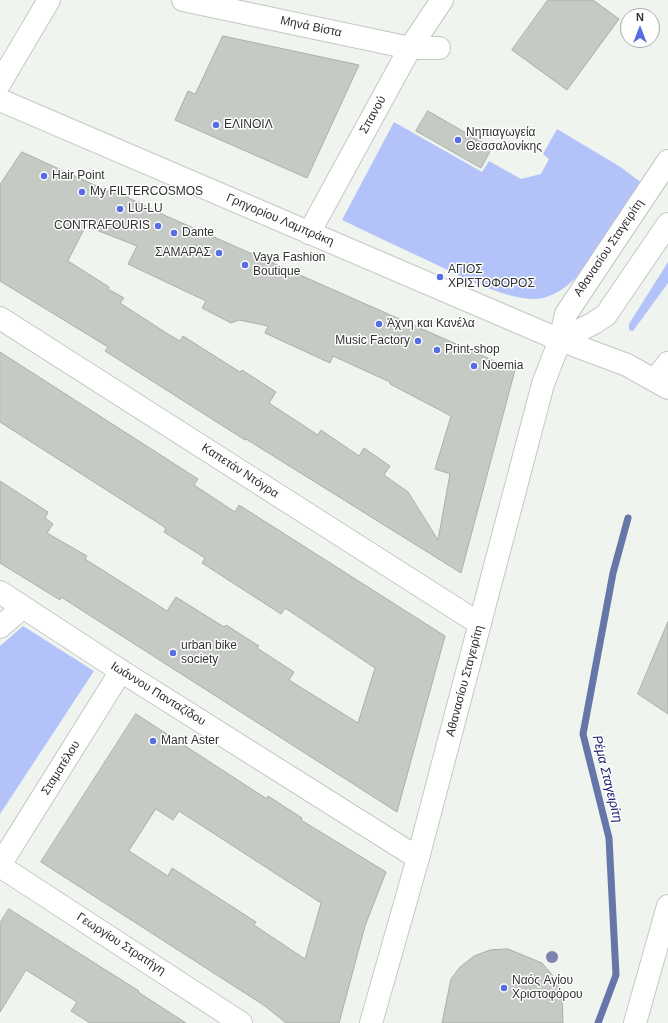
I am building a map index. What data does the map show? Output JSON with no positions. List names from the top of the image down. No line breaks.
{"streets":{"street":["Μηνά Βίστα","Σπανού","Γρηγορίου Λαμπράκη","Αθανασίου Σταγειρίτη","Καπετάν Ντόγρα","Ιωάννου Πανταζίδου","Σταματέλου","Γεωργίου Στρατήγη"]},"crossings":[["Μηνά Βίστα","Σπανού"],["Σπανού","Γρηγορίου Λαμπράκη"],["Γρηγορίου Λαμπράκη","Αθανασίου Σταγειρίτη"],["Αθανασίου Σταγειρίτη","Καπετάν Ντόγρα"],["Αθανασίου Σταγειρίτη","Ιωάννου Πανταζίδου"],["Ιωάννου Πανταζίδου","Σταματέλου"],["Σταματέλου","Γεωργίου Στρατήγη"]],"water":["Ρέμα Σταγειρίτη"],"places":["ΕΛΙΝΟΙΛ","Νηπιαγωγεία Θεσσαλονίκης","Hair Point","My FILTERCOSMOS","LU-LU","CONTRAFOURIS","Dante","ΣΑΜΑΡΑΣ","Vaya Fashion Boutique","ΑΓΙΟΣ ΧΡΙΣΤΟΦΟΡΟΣ","Άχνη και Κανέλα","Music Factory","Print-shop","Noemia","urban bike society","Mant Aster","Ναός Αγίου Χριστοφόρου"],"north":"top"}
